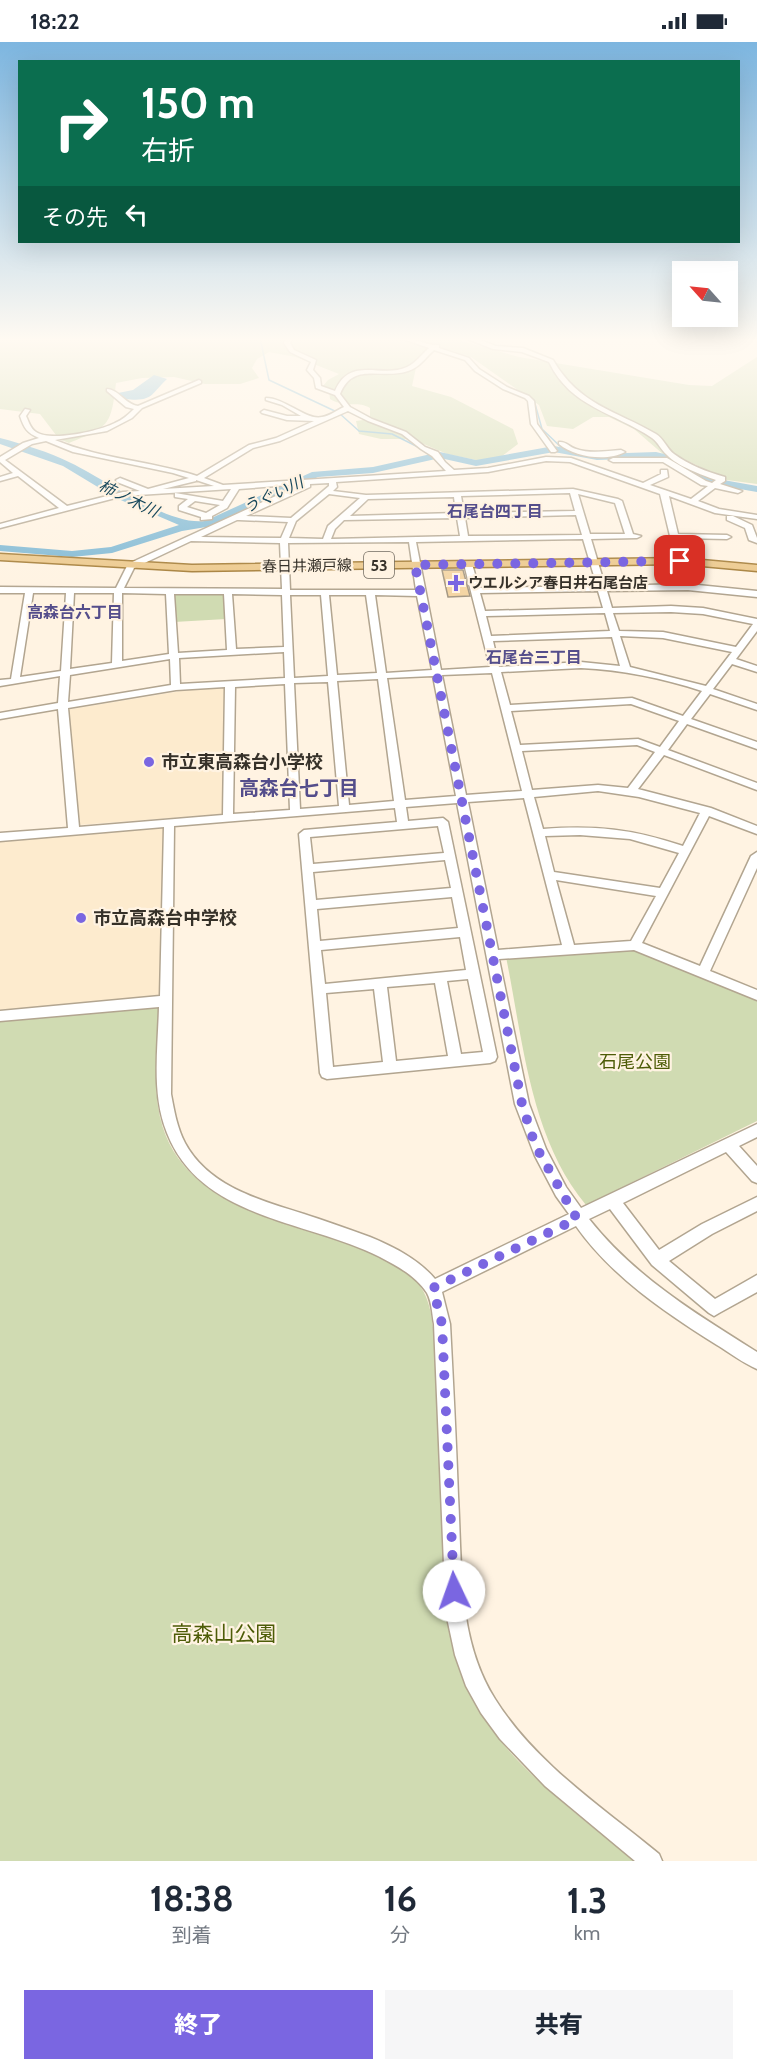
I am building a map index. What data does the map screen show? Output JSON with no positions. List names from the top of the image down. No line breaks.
{"streets":{"main road":["53","春日井瀬戸線"]},"districts":["石尾台四丁目","高森台六丁目","石尾台三丁目","高森台七丁目"],"water":["うぐい川","柿ノ木川"],"parks":["石尾公園","高森山公園"],"places":{"health":["ウエルシア春日井石尾台店"],"other":["市立東高森台小学校","市立高森台中学校"]},"north":"top left","page":{"status":"18:22","turn":["150 m","右折"],"then":"その先","eta":["18:38","到着","16","分","1.3","km"],"buttons":["終了","共有"]}}
